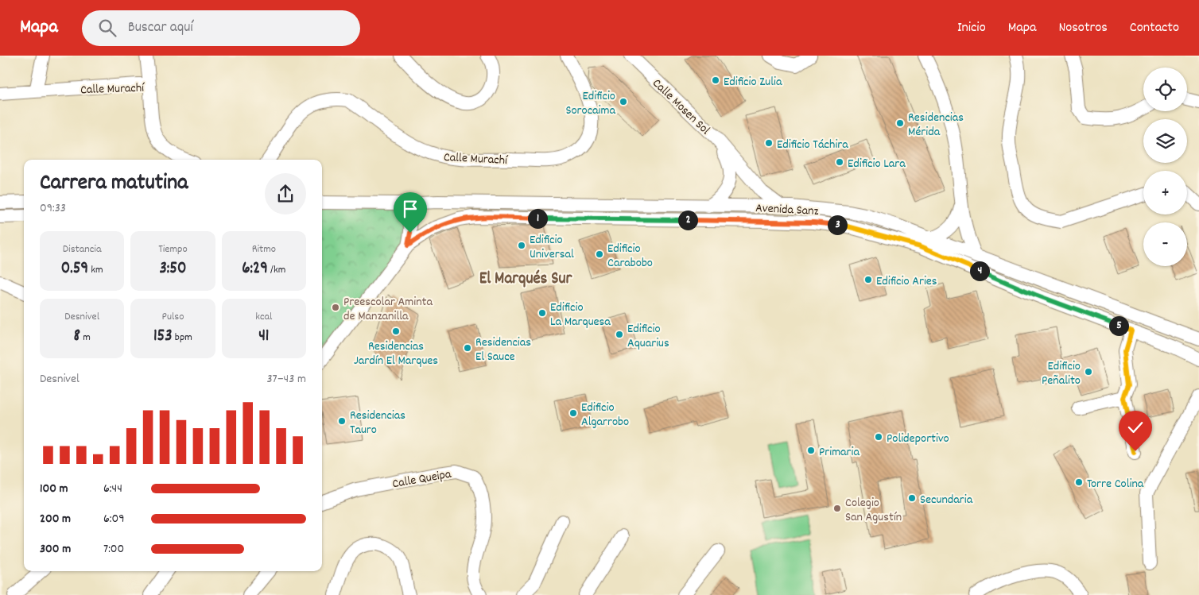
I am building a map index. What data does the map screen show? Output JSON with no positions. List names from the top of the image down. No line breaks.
{"streets":{"street":["Calle Murachí","Calle Mosen Sol","Avenida Sanz","Calle Queipa"]},"crossings":[["Calle Mosen Sol","Avenida Sanz"]],"districts":["El Marqués Sur"],"places":["Edificio Zulia","Edificio Sorocaima","Residencias Mérida","Edificio Táchira","Edificio Lara","Edificio Universal","Edificio Carabobo","Edificio Aries","Preescolar Aminta de Manzanilla","Edificio La Marquesa","Residencias Jardín El Marques","Edificio Aquarius","Residencias El Sauce","Edificio Peñalito","Edificio Algarrobo","Residencias Tauro","Polideportivo","Primaria","Torre Colina","Secundaria","Colegio San Agustín"],"page":{"header":"Mapa","search":"Buscar aquí","nav":["Inicio","Mapa","Nosotros","Contacto"],"map_buttons":["+","−"],"heading":["Carrera matutina","09:33"],"pins":["1","2","3","4","5"],"stats":[["Distancia","0.59 km"],["Tiempo","3:50"],["Ritmo","6:29 /km"],["Desnivel","8 m"],["Pulso","153 bpm"],["kcal","41"]],"chart":["Desnivel","37–43 m"],"list":[{"name":"100 m","note":"6:44"},{"name":"200 m","note":"6:09"},{"name":"300 m","note":"7:00"}]}}
